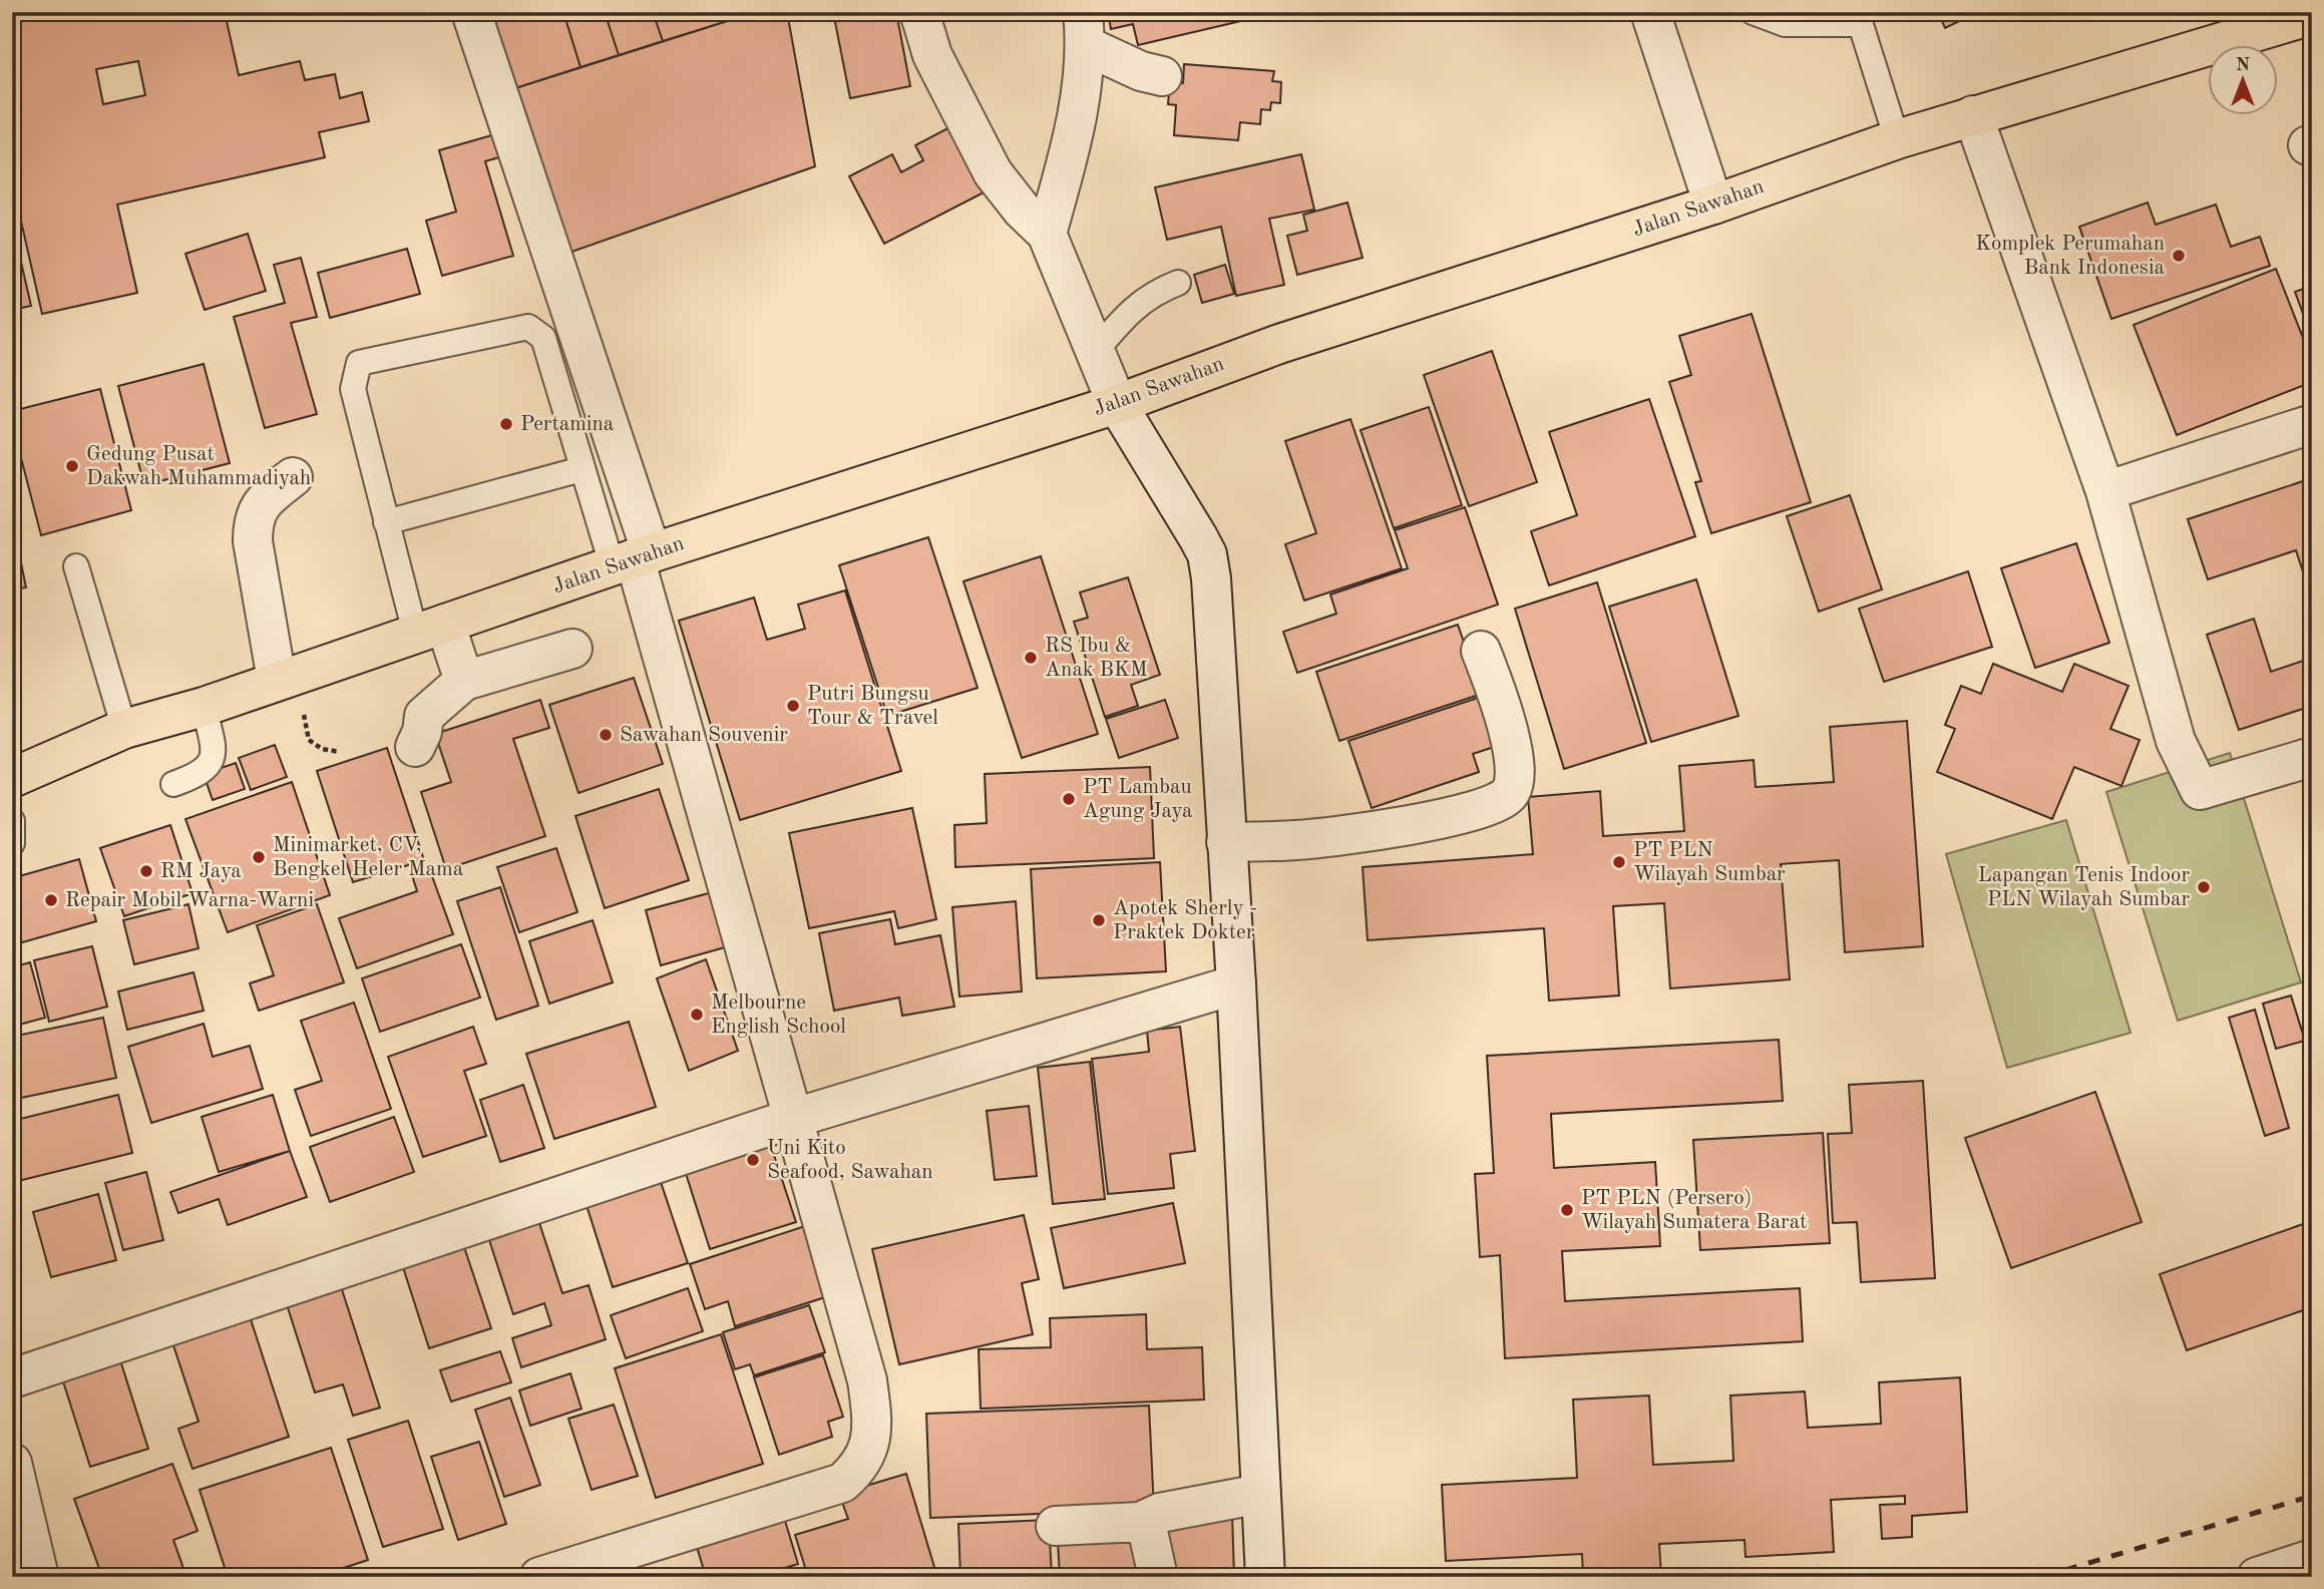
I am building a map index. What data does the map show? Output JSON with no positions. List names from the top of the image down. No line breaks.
{"streets":{"main road":["Jalan Sawahan"]},"places":["Komplek Perumahan Bank Indonesia","Pertamina","Gedung Pusat Dakwah Muhammadiyah","RS Ibu & Anak BKM","Putri Bungsu Tour & Travel","Sawahan Souvenir","PT Lambau Agung Jaya","Minimarket, CV, Bengkel Heler Mama","PT PLN Wilayah Sumbar","RM Jaya","Lapangan Tenis Indoor PLN Wilayah Sumbar","Repair Mobil Warna-Warni","Apotek Sherly - Praktek Dokter","Melbourne English School","Uni Kito Seafood, Sawahan","PT PLN (Persero) Wilayah Sumatera Barat"],"north":"top"}
